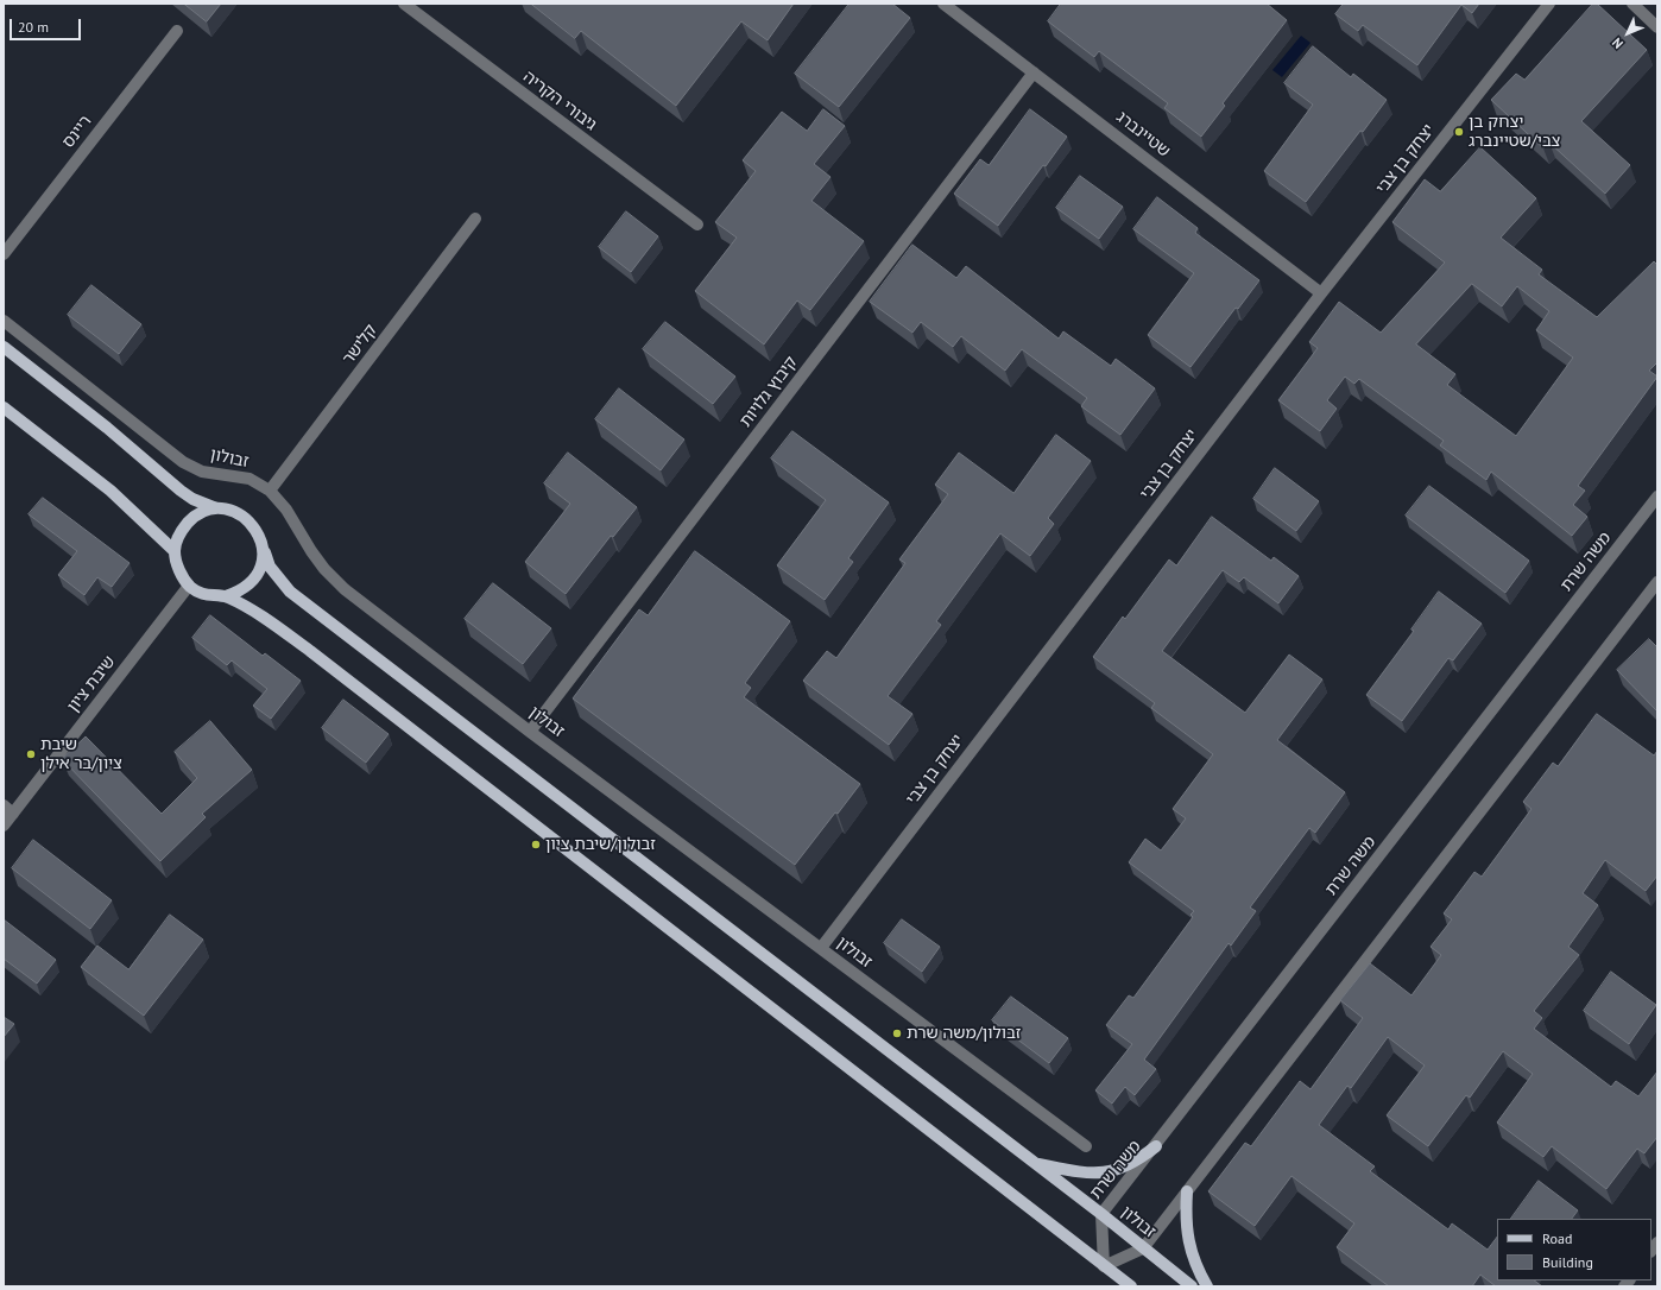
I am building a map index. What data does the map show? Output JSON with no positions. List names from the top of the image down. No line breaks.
{"streets":{"main road":["זבולון"],"street":["גיבורי הקריה","ריינס","שטיינברג","יצחק בן צבי","קלישר","קיבוץ גלויות","משה שרת","שיבת ציון"]},"crossings":[["שטיינברג","יצחק בן צבי"],["שטיינברג","קיבוץ גלויות"],["יצחק בן צבי","זבולון"],["קלישר","זבולון"],["קיבוץ גלויות","זבולון"],["זבולון","משה שרת"],["זבולון","שיבת ציון"]],"places":["יצחק בן צבי/שטיינברג","שיבת ציון/בר אילן","זבולון/שיבת ציון","זבולון/משה שרת"],"legend":["Road","Building"],"scale_bar":"20 m","north":"bottom left"}
